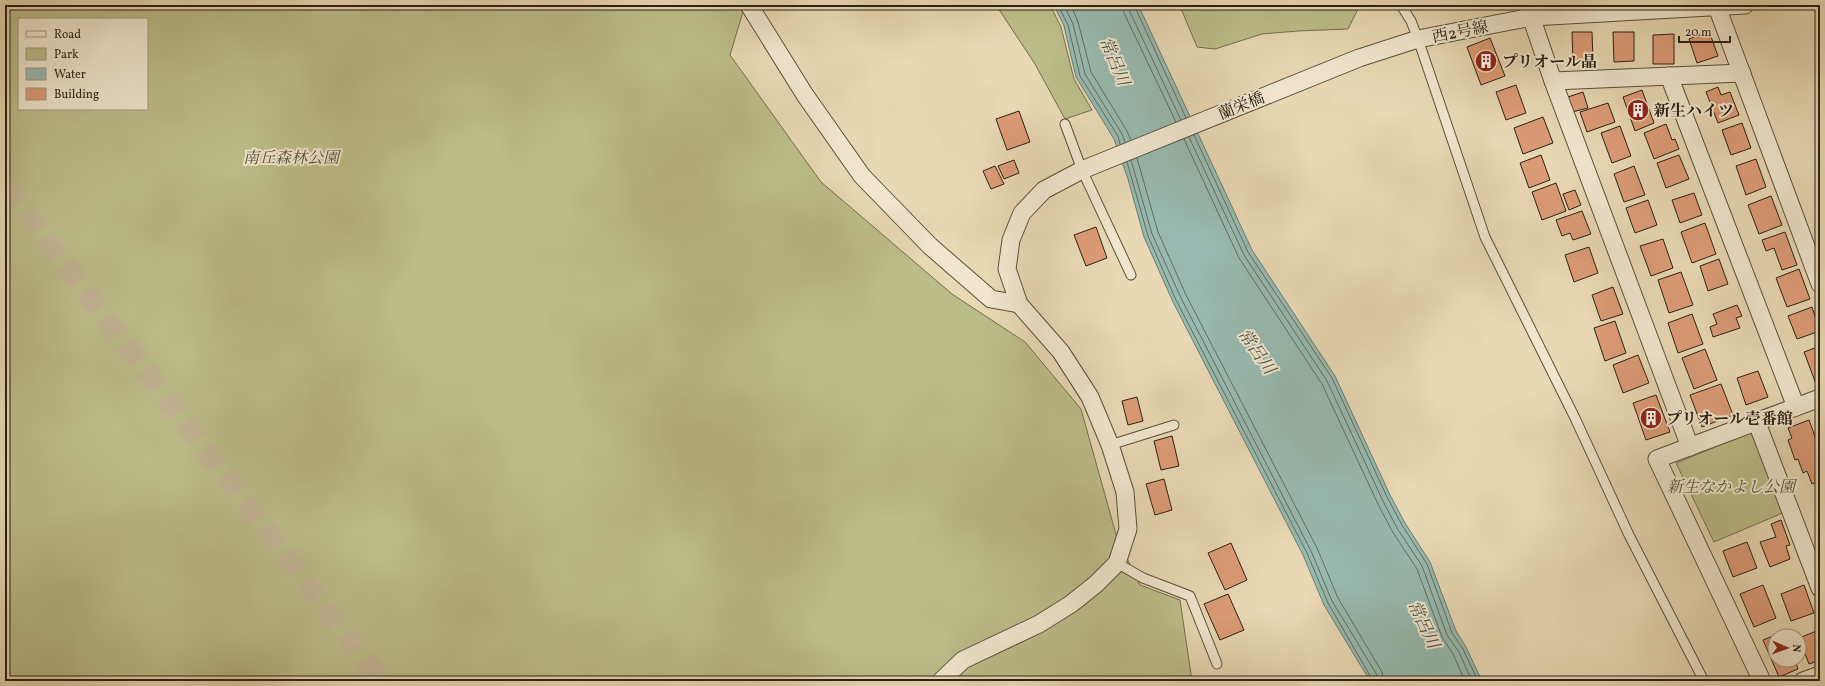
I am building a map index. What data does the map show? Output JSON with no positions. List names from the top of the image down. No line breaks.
{"streets":{"street":["西2号線","蘭栄橋"]},"crossings":[["西2号線","蘭栄橋"]],"water":["常呂川"],"parks":["南丘森林公園","新生なかよし公園"],"places":{"building":["プリオール晶","新生ハイツ","プリオール壱番館"]},"legend":["Road","Park","Water","Building"],"scale_bar":"20 m","north":"right"}
